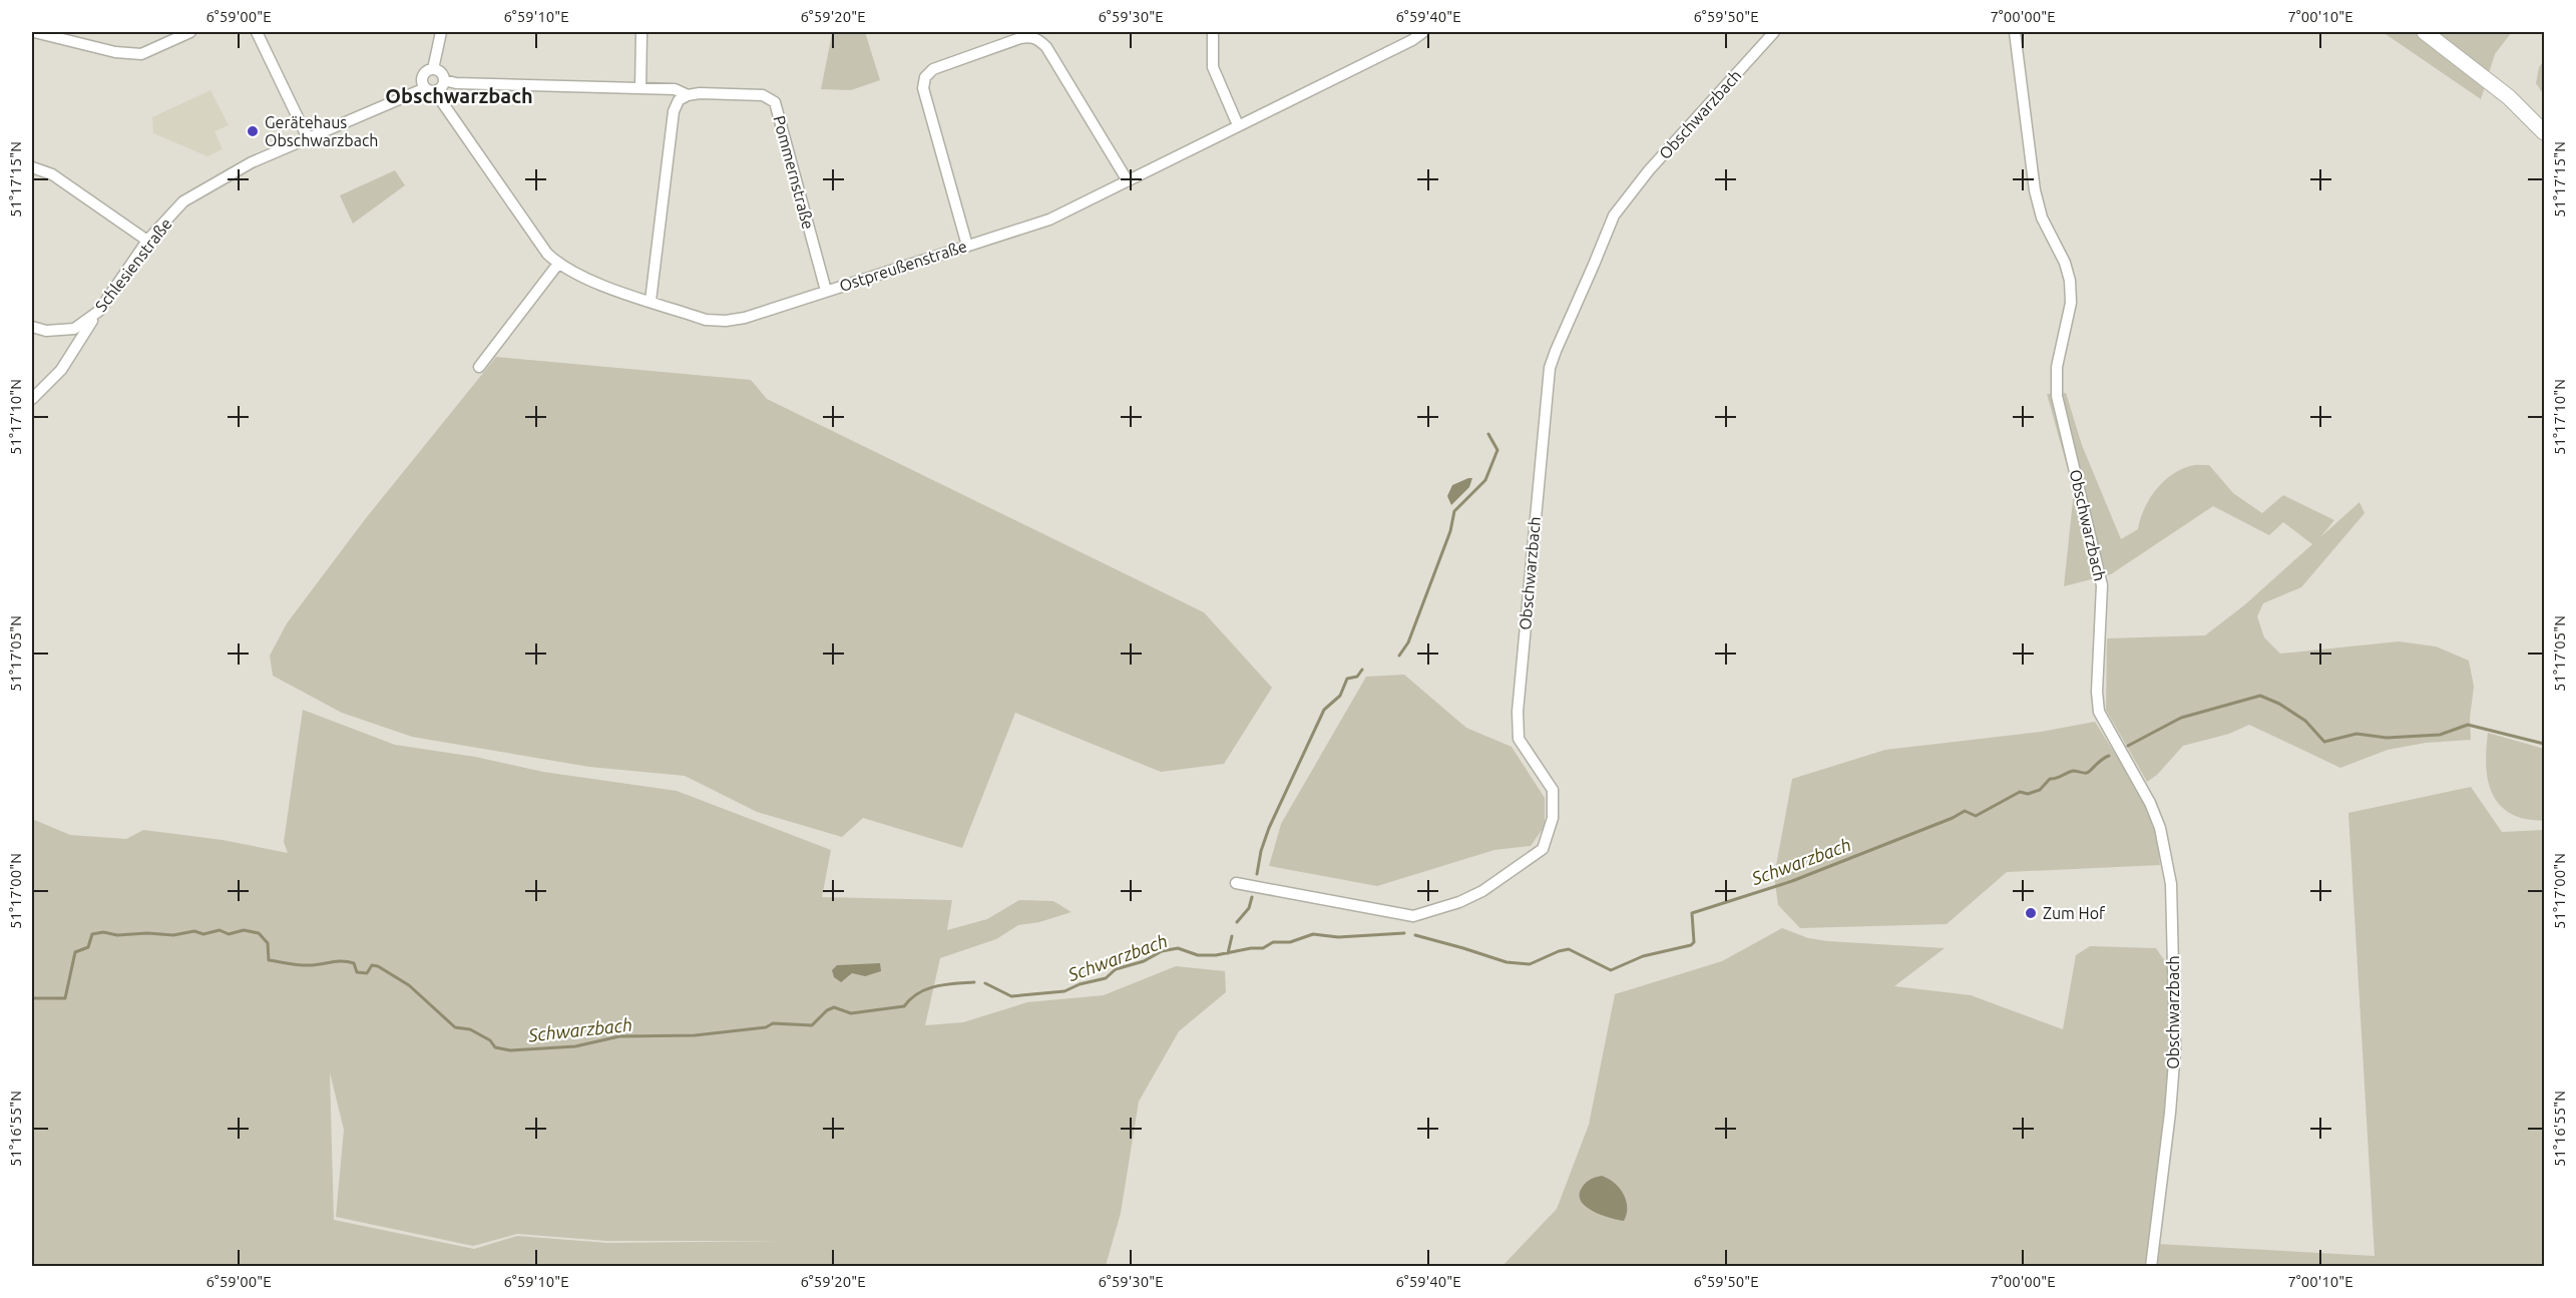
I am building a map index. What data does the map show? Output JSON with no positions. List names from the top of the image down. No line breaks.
{"streets":{"street":["Obschwarzbach","Pommernstraße","Schlesienstraße","Ostpreußenstraße"]},"crossings":[["Pommernstraße","Ostpreußenstraße"],["Schlesienstraße","Ostpreußenstraße"]],"districts":["Obschwarzbach"],"water":["Schwarzbach"],"places":["Gerätehaus Obschwarzbach","Zum Hof"],"coordinates":["6°59'00\"E","6°59'10\"E","6°59'20\"E","6°59'30\"E","6°59'40\"E","6°59'50\"E","7°00'00\"E","7°00'10\"E","51°17'15\"N","51°17'10\"N","51°17'05\"N","51°17'00\"N","51°16'55\"N"]}
